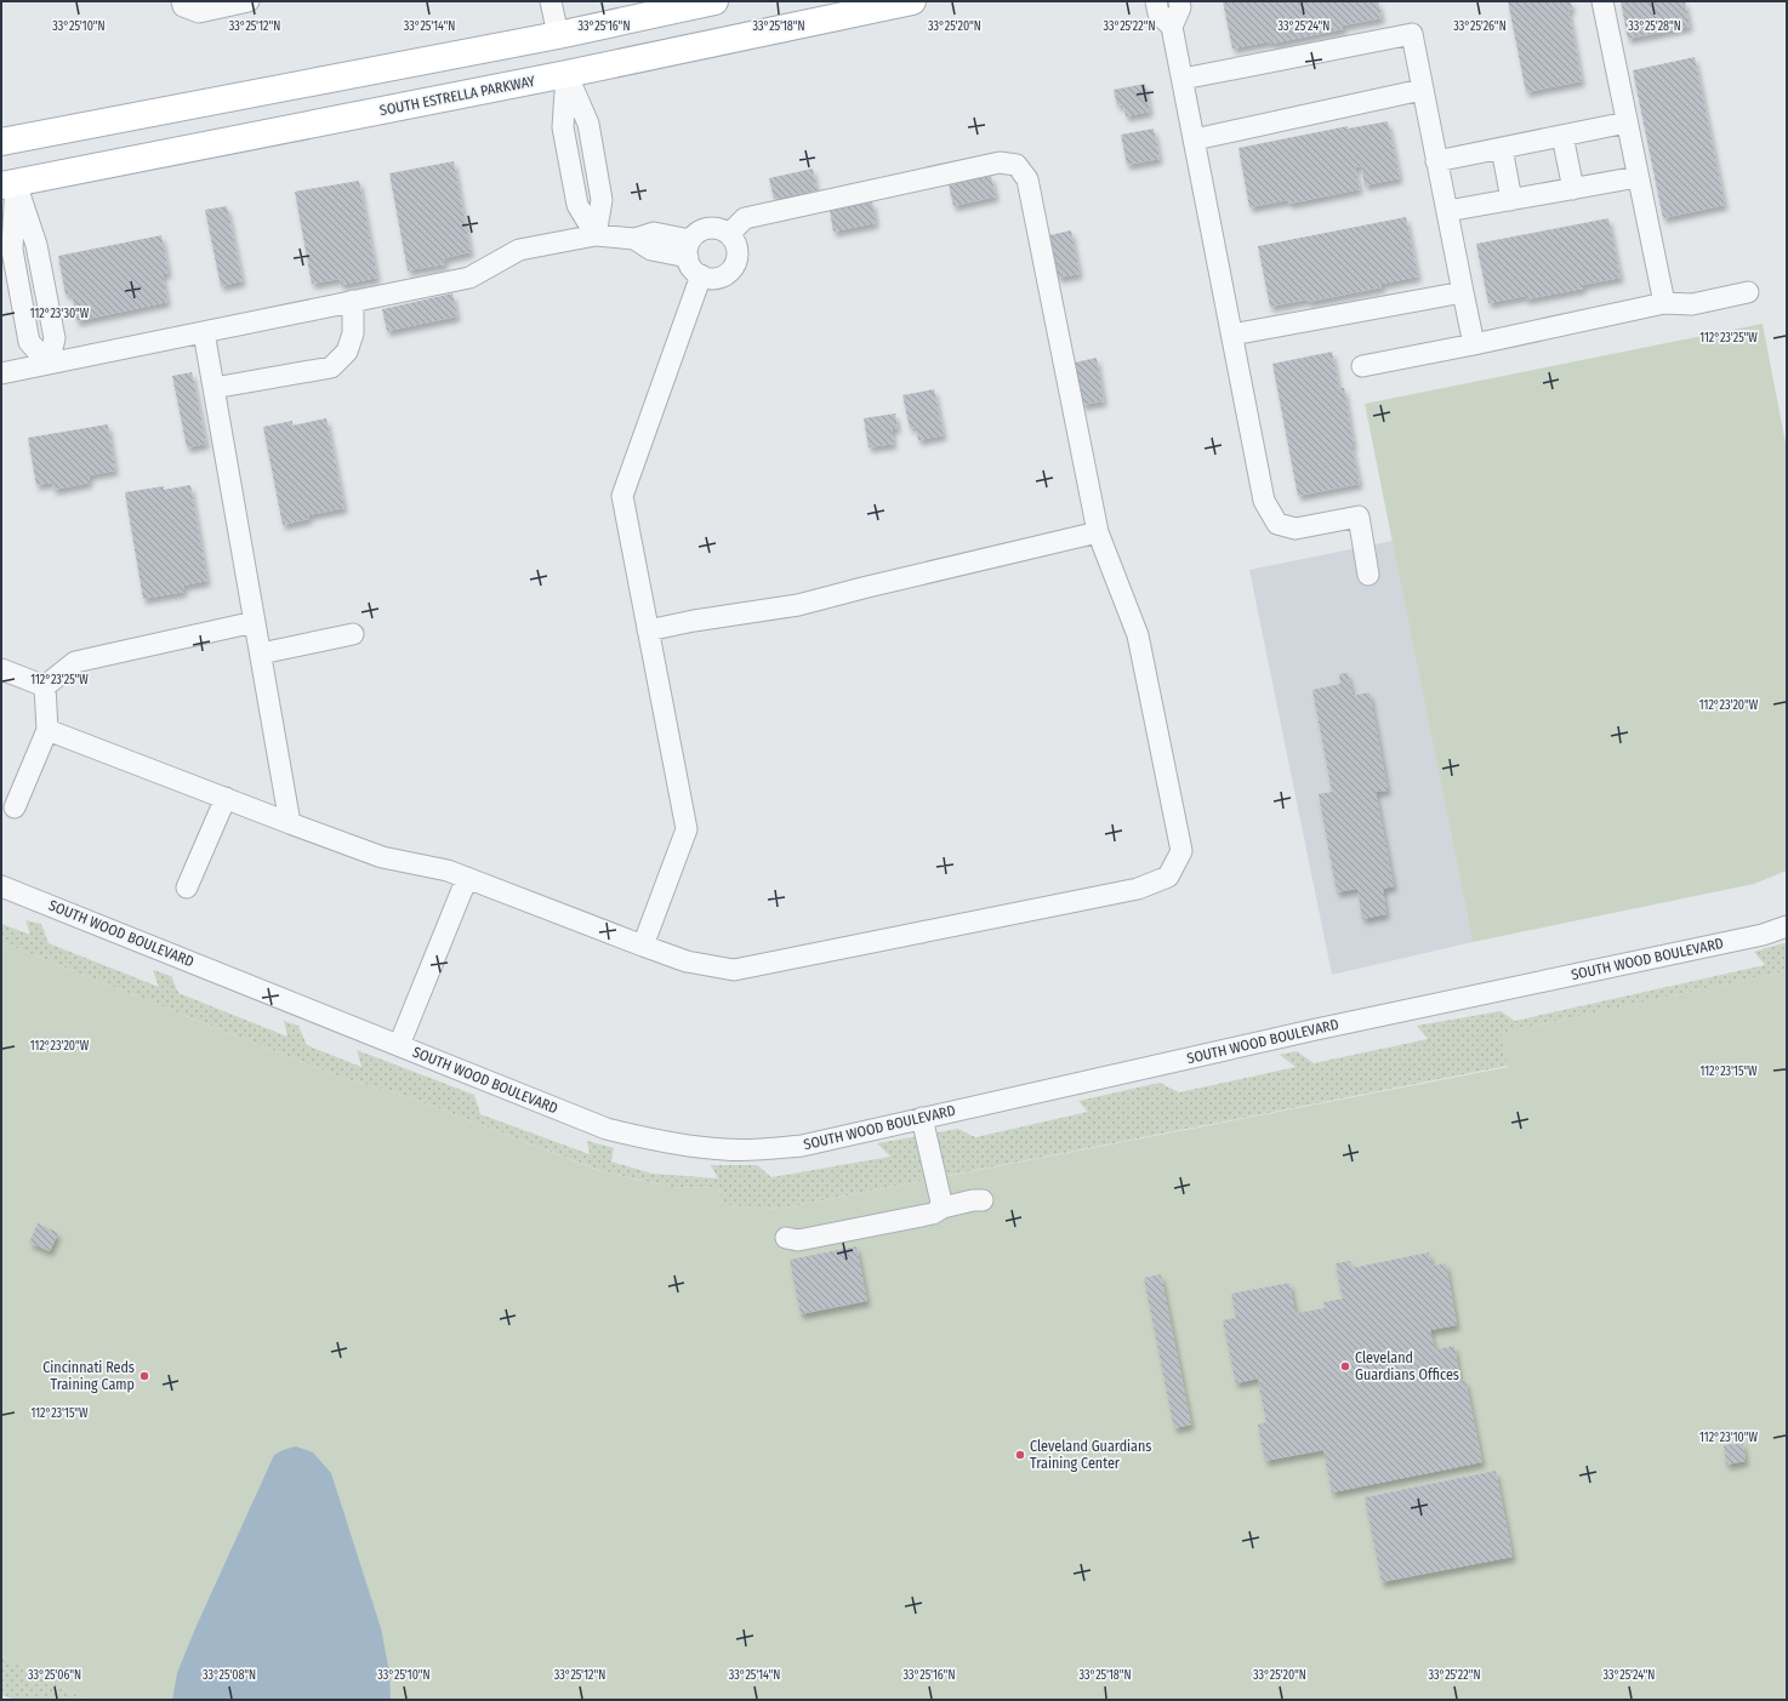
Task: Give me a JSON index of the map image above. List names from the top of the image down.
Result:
{
  "streets": {
    "main road": ["SOUTH ESTRELLA PARKWAY"],
    "street": ["SOUTH WOOD BOULEVARD"]
  },
  "places": ["Cleveland Guardians Offices", "Cincinnati Reds Training Camp", "Cleveland Guardians Training Center"],
  "coordinates": [
    "33°25'10\"N",
    "33°25'12\"N",
    "33°25'14\"N",
    "33°25'16\"N",
    "33°25'18\"N",
    "33°25'20\"N",
    "33°25'22\"N",
    "33°25'24\"N",
    "33°25'28\"N",
    "33°25'26\"N",
    "112°23'30\"W",
    "112°23'25\"W",
    "112°23'20\"W",
    "112°23'15\"W",
    "112°23'10\"W",
    "33°25'06\"N",
    "33°25'08\"N"
  ]
}
